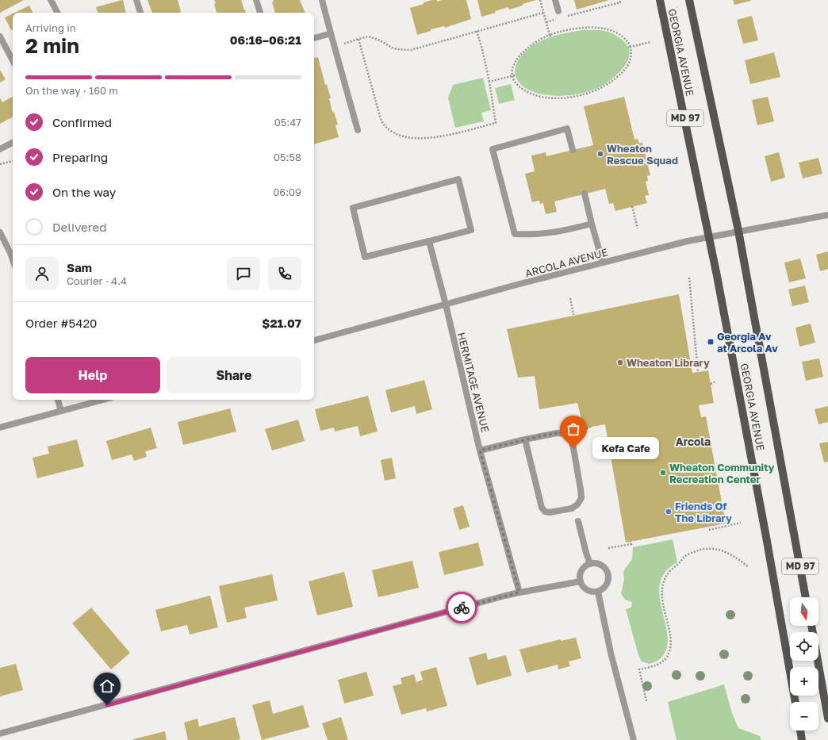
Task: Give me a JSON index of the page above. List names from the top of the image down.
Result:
{
  "streets": {
    "main road": ["GEORGIA AVENUE", "MD 97"],
    "street": ["ARCOLA AVENUE", "HERMITAGE AVENUE"]
  },
  "crossings": [
    ["GEORGIA AVENUE", "ARCOLA AVENUE"],
    ["ARCOLA AVENUE", "HERMITAGE AVENUE"]
  ],
  "districts": ["Arcola"],
  "places": {
    "other": [
      "Wheaton Rescue Squad",
      "Wheaton Library",
      "Kefa Cafe",
      "Wheaton Community Recreation Center",
      "Friends Of The Library"
    ],
    "transit": ["Georgia Av at Arcola Av"]
  },
  "north": "bottom",
  "page": {
    "heading": ["2 min", "Arriving in", "06:16–06:21"],
    "panel": [
      "Sam",
      "Courier · 4.4",
      "Order #5420",
      "$21.07"
    ],
    "bar": "On the way · 160 m",
    "list": [
      ["Confirmed", "05:47"],
      ["Preparing", "05:58"],
      ["On the way", "06:09"],
      "Delivered"
    ],
    "buttons": ["Help", "Share"],
    "bubble": "Kefa Cafe",
    "map_buttons": ["+", "−"]
  }
}
